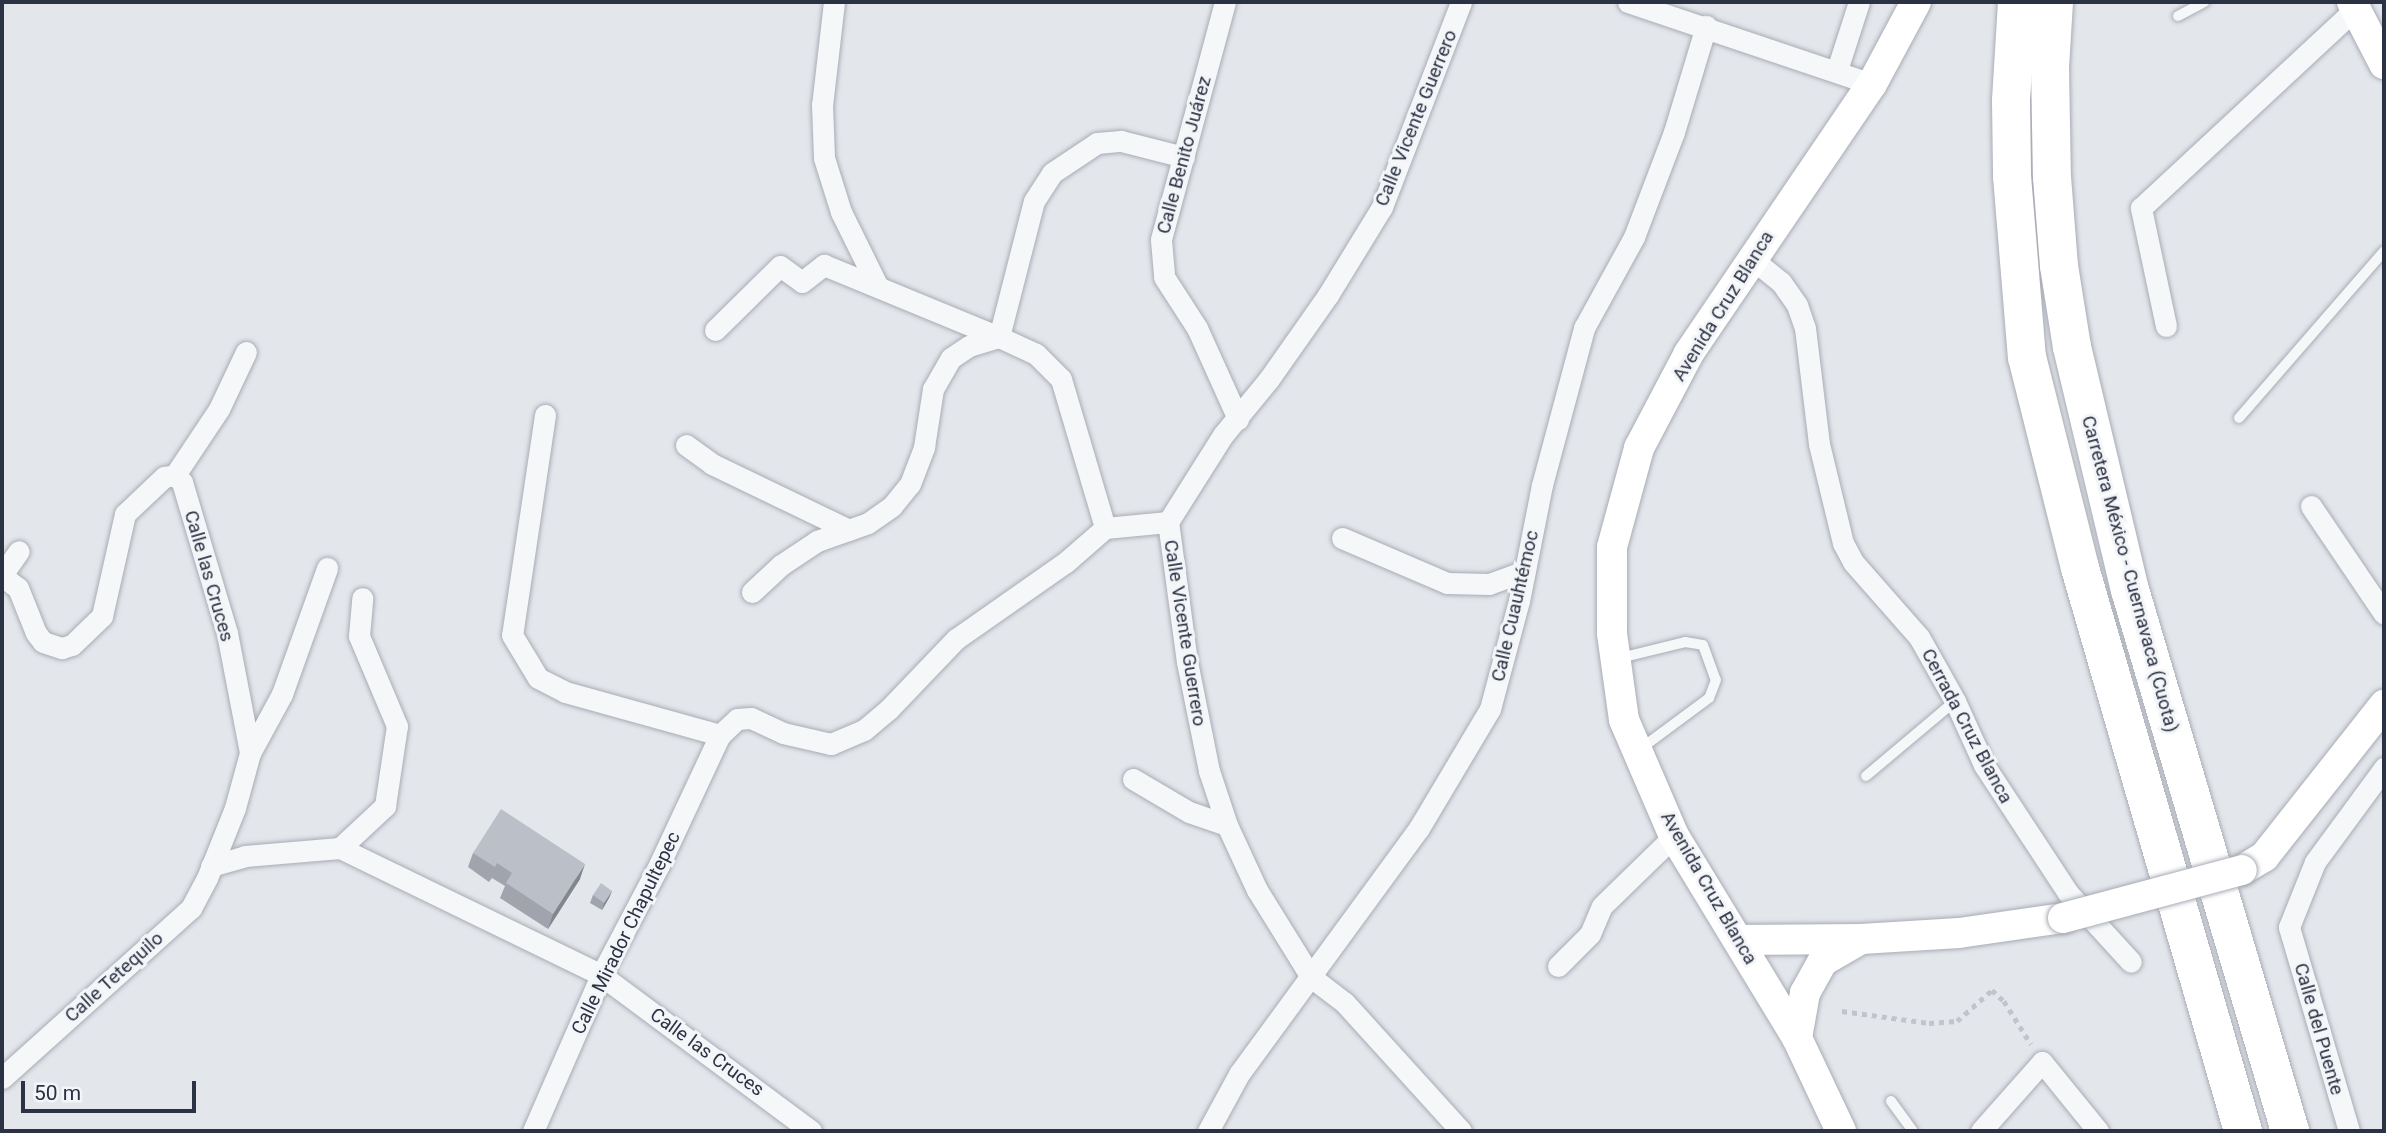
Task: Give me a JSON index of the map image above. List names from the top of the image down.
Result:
{
  "streets": {
    "highway": ["Carretera México - Cuernavaca (Cuota)"],
    "main road": ["Avenida Cruz Blanca"],
    "street": [
      "Calle Vicente Guerrero",
      "Calle Benito Juárez",
      "Calle las Cruces",
      "Calle Cuauhtémoc",
      "Cerrada Cruz Blanca",
      "Calle Mirador Chapultepec",
      "Calle Tetequilo",
      "Calle del Puente"
    ]
  },
  "crossings": [
    ["Calle Vicente Guerrero", "Calle Benito Juárez"],
    ["Calle Vicente Guerrero", "Calle Cuauhtémoc"],
    ["Avenida Cruz Blanca", "Cerrada Cruz Blanca"],
    ["Calle las Cruces", "Calle Mirador Chapultepec"],
    ["Calle las Cruces", "Calle Tetequilo"]
  ],
  "scale_bar": "50 m"
}
